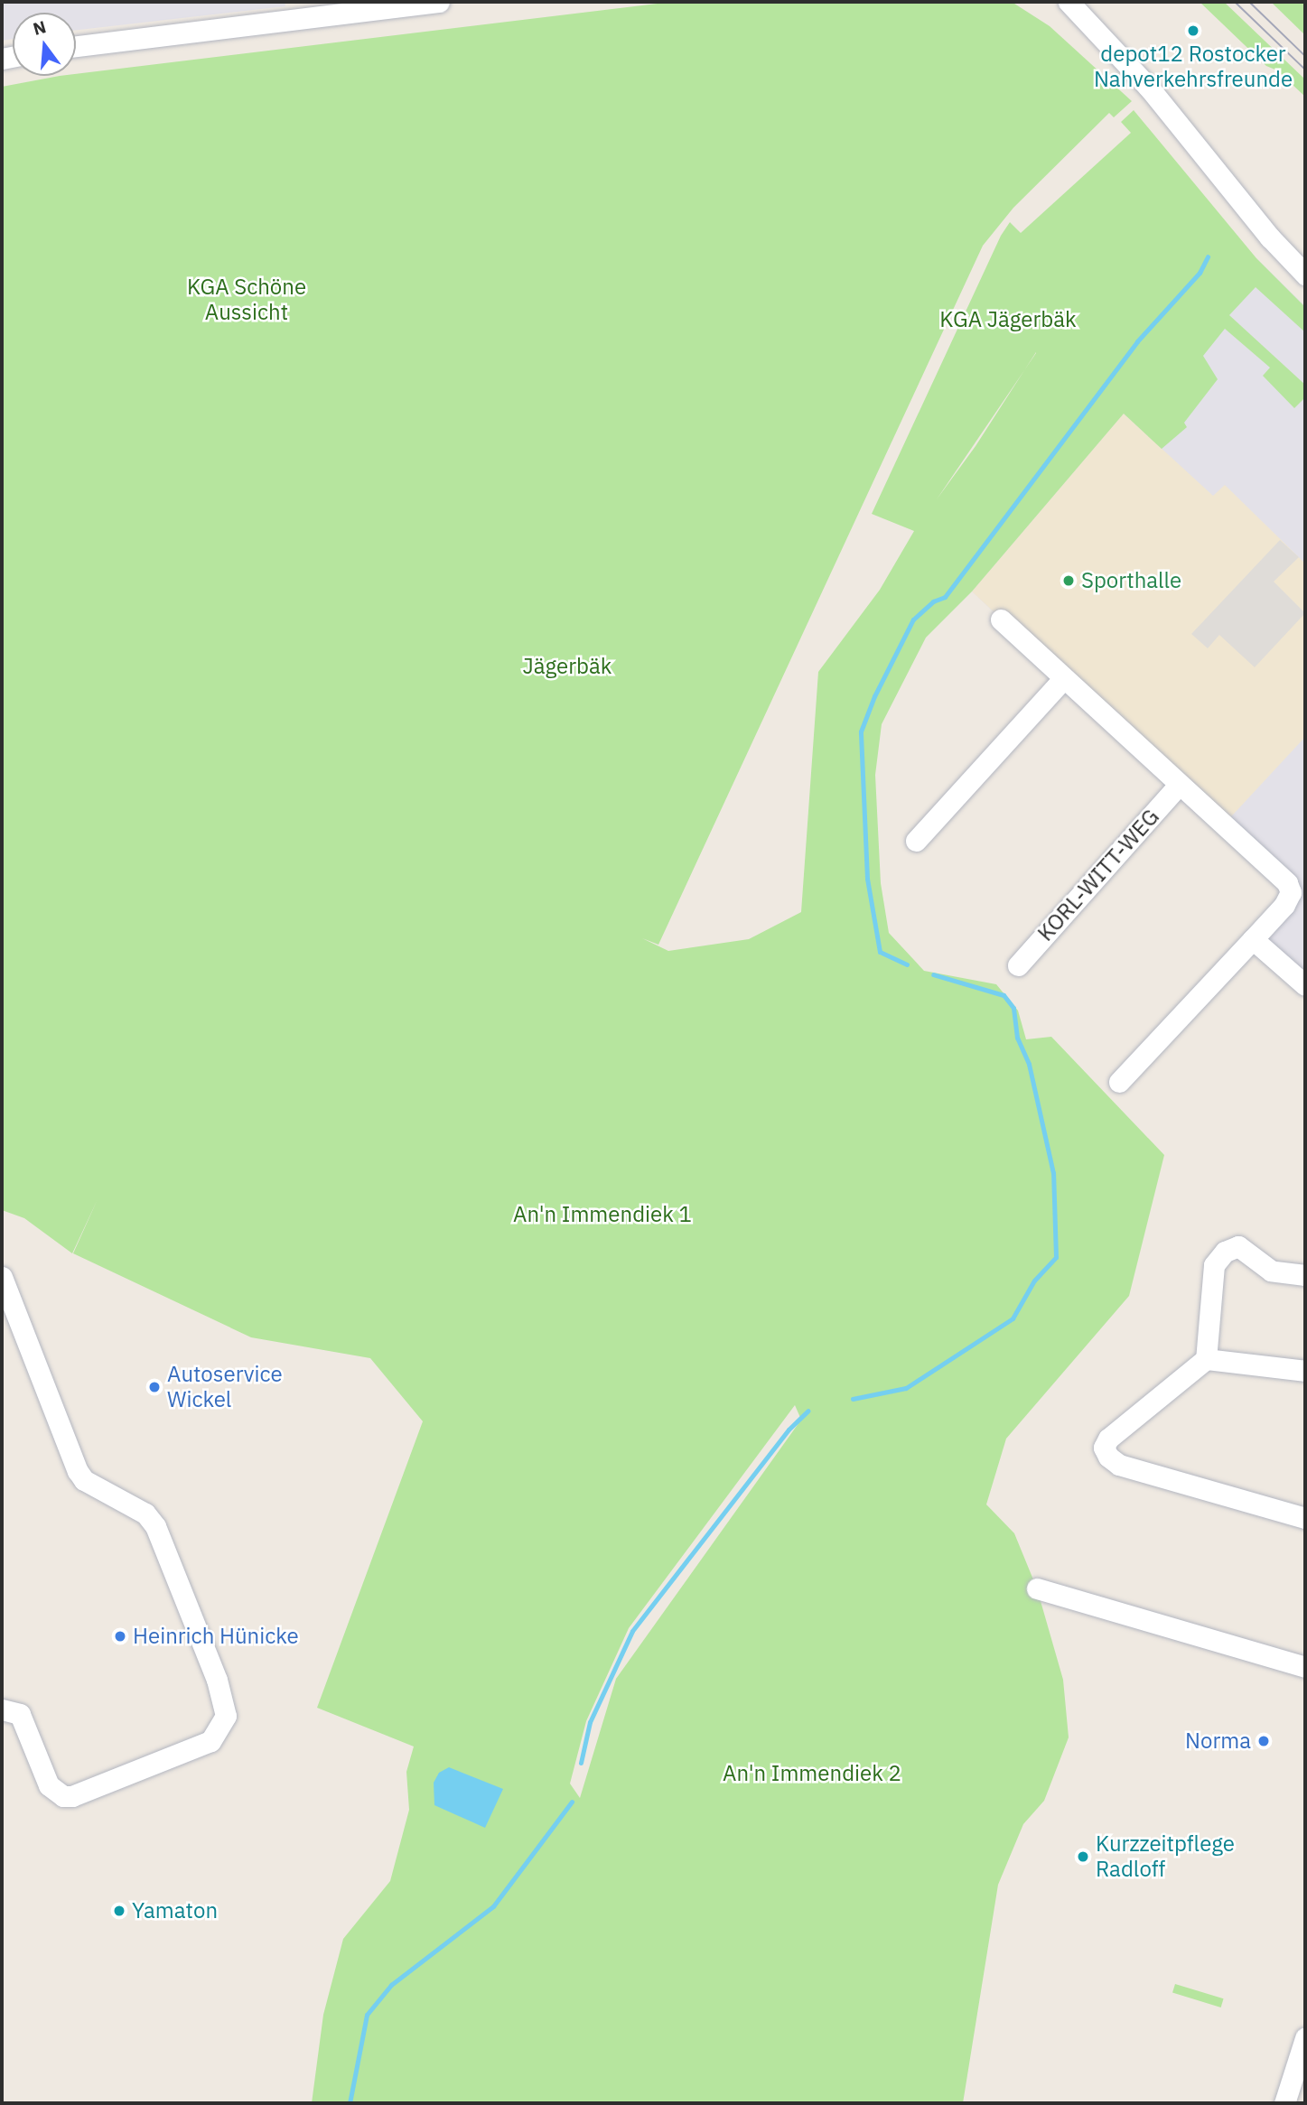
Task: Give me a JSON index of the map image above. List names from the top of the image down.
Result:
{
  "streets": {
    "street": ["KORL-WITT-WEG"]
  },
  "parks": [
    "KGA Schöne Aussicht",
    "KGA Jägerbäk",
    "Jägerbäk",
    "An'n Immendiek 1",
    "An'n Immendiek 2"
  ],
  "places": [
    "depot12 Rostocker Nahverkehrsfreunde",
    "Sporthalle",
    "Autoservice Wickel",
    "Heinrich Hünicke",
    "Norma",
    "Kurzzeitpflege Radloff",
    "Yamaton"
  ],
  "north": "top"
}
